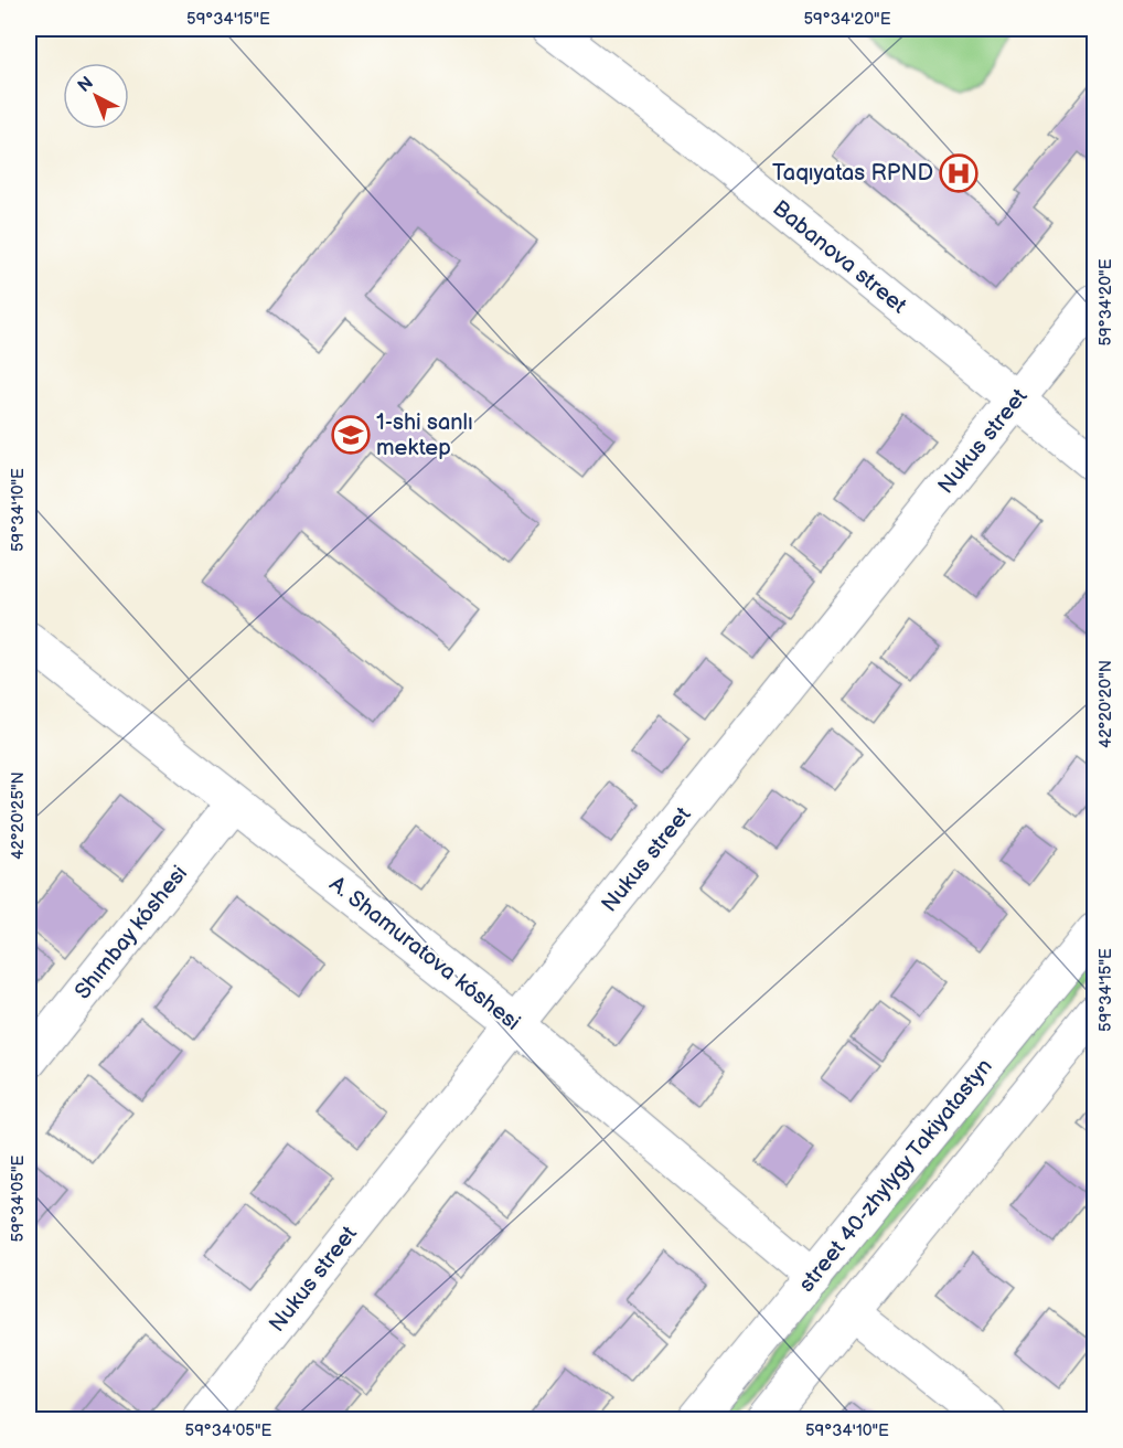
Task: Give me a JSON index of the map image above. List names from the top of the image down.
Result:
{
  "streets": {
    "street": [
      "Babanova street",
      "Nukus street",
      "Shımbay kóshesi",
      "A. Shamuratova kóshesi",
      "street 40-zhylygy Takiyatastyn"
    ]
  },
  "crossings": [
    ["Babanova street", "Nukus street"],
    ["Nukus street", "A. Shamuratova kóshesi"],
    ["Shımbay kóshesi", "A. Shamuratova kóshesi"],
    ["A. Shamuratova kóshesi", "street 40-zhylygy Takiyatastyn"]
  ],
  "places": {
    "hospital": ["Taqıyatas RPND"],
    "school or university": ["1-shi sanlı mektep"]
  },
  "north": "top left",
  "coordinates": [
    "59°34'15\"E",
    "59°34'20\"E",
    "59°34'10\"E",
    "42°20'20\"N",
    "42°20'25\"N",
    "59°34'05\"E"
  ]
}
